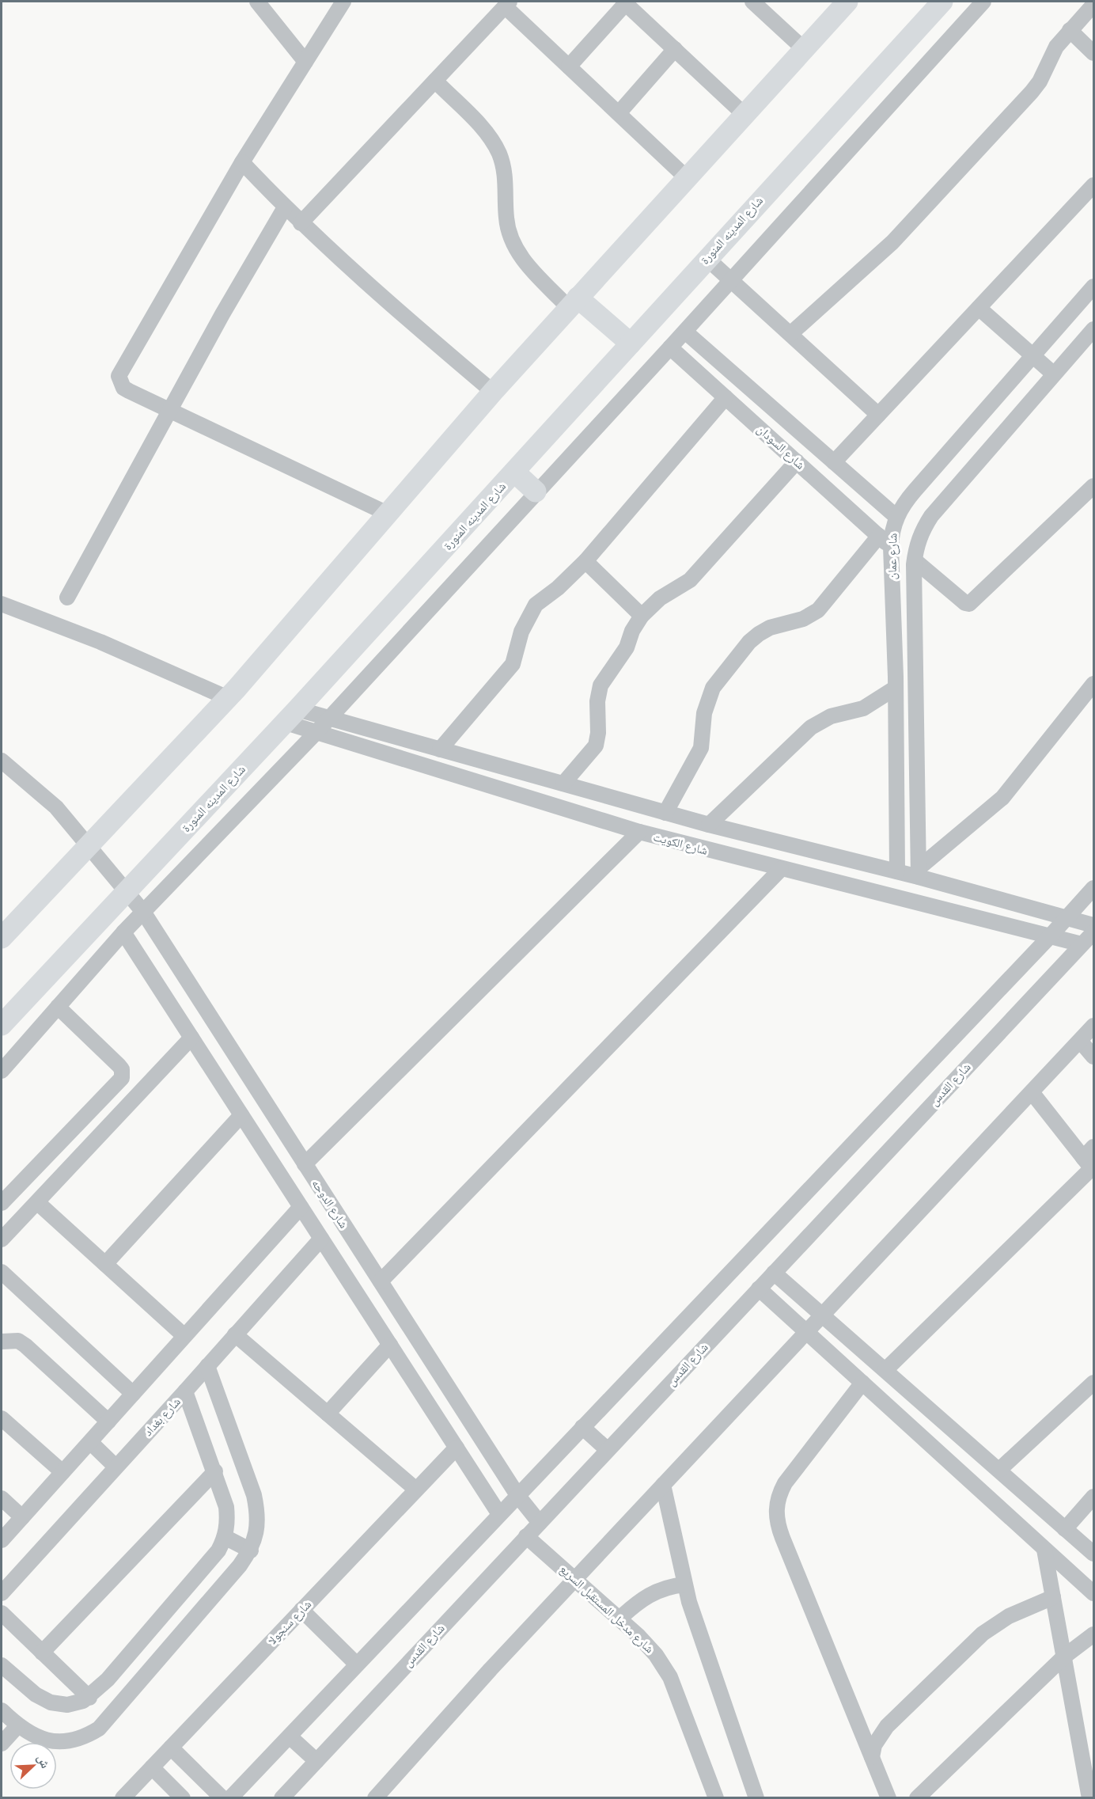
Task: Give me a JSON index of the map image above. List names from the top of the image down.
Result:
{
  "streets": {
    "main road": ["شارع المدينه المنورة"],
    "street": [
      "شارع السودان",
      "شارع عمان",
      "شارع الكويت",
      "شارع القدس",
      "شارع الدوحه",
      "شارع بغداد",
      "شارع مدخل المستقبل السريع",
      "شارع سنجولا"
    ]
  },
  "crossings": [
    ["شارع المدينه المنورة", "شارع الكويت"],
    ["شارع المدينه المنورة", "شارع الدوحه"],
    ["شارع السودان", "شارع عمان"],
    ["شارع الكويت", "شارع القدس"],
    ["شارع القدس", "شارع الدوحه"],
    ["شارع القدس", "شارع مدخل المستقبل السريع"],
    ["شارع الدوحه", "شارع بغداد"]
  ],
  "north": "top right"
}
